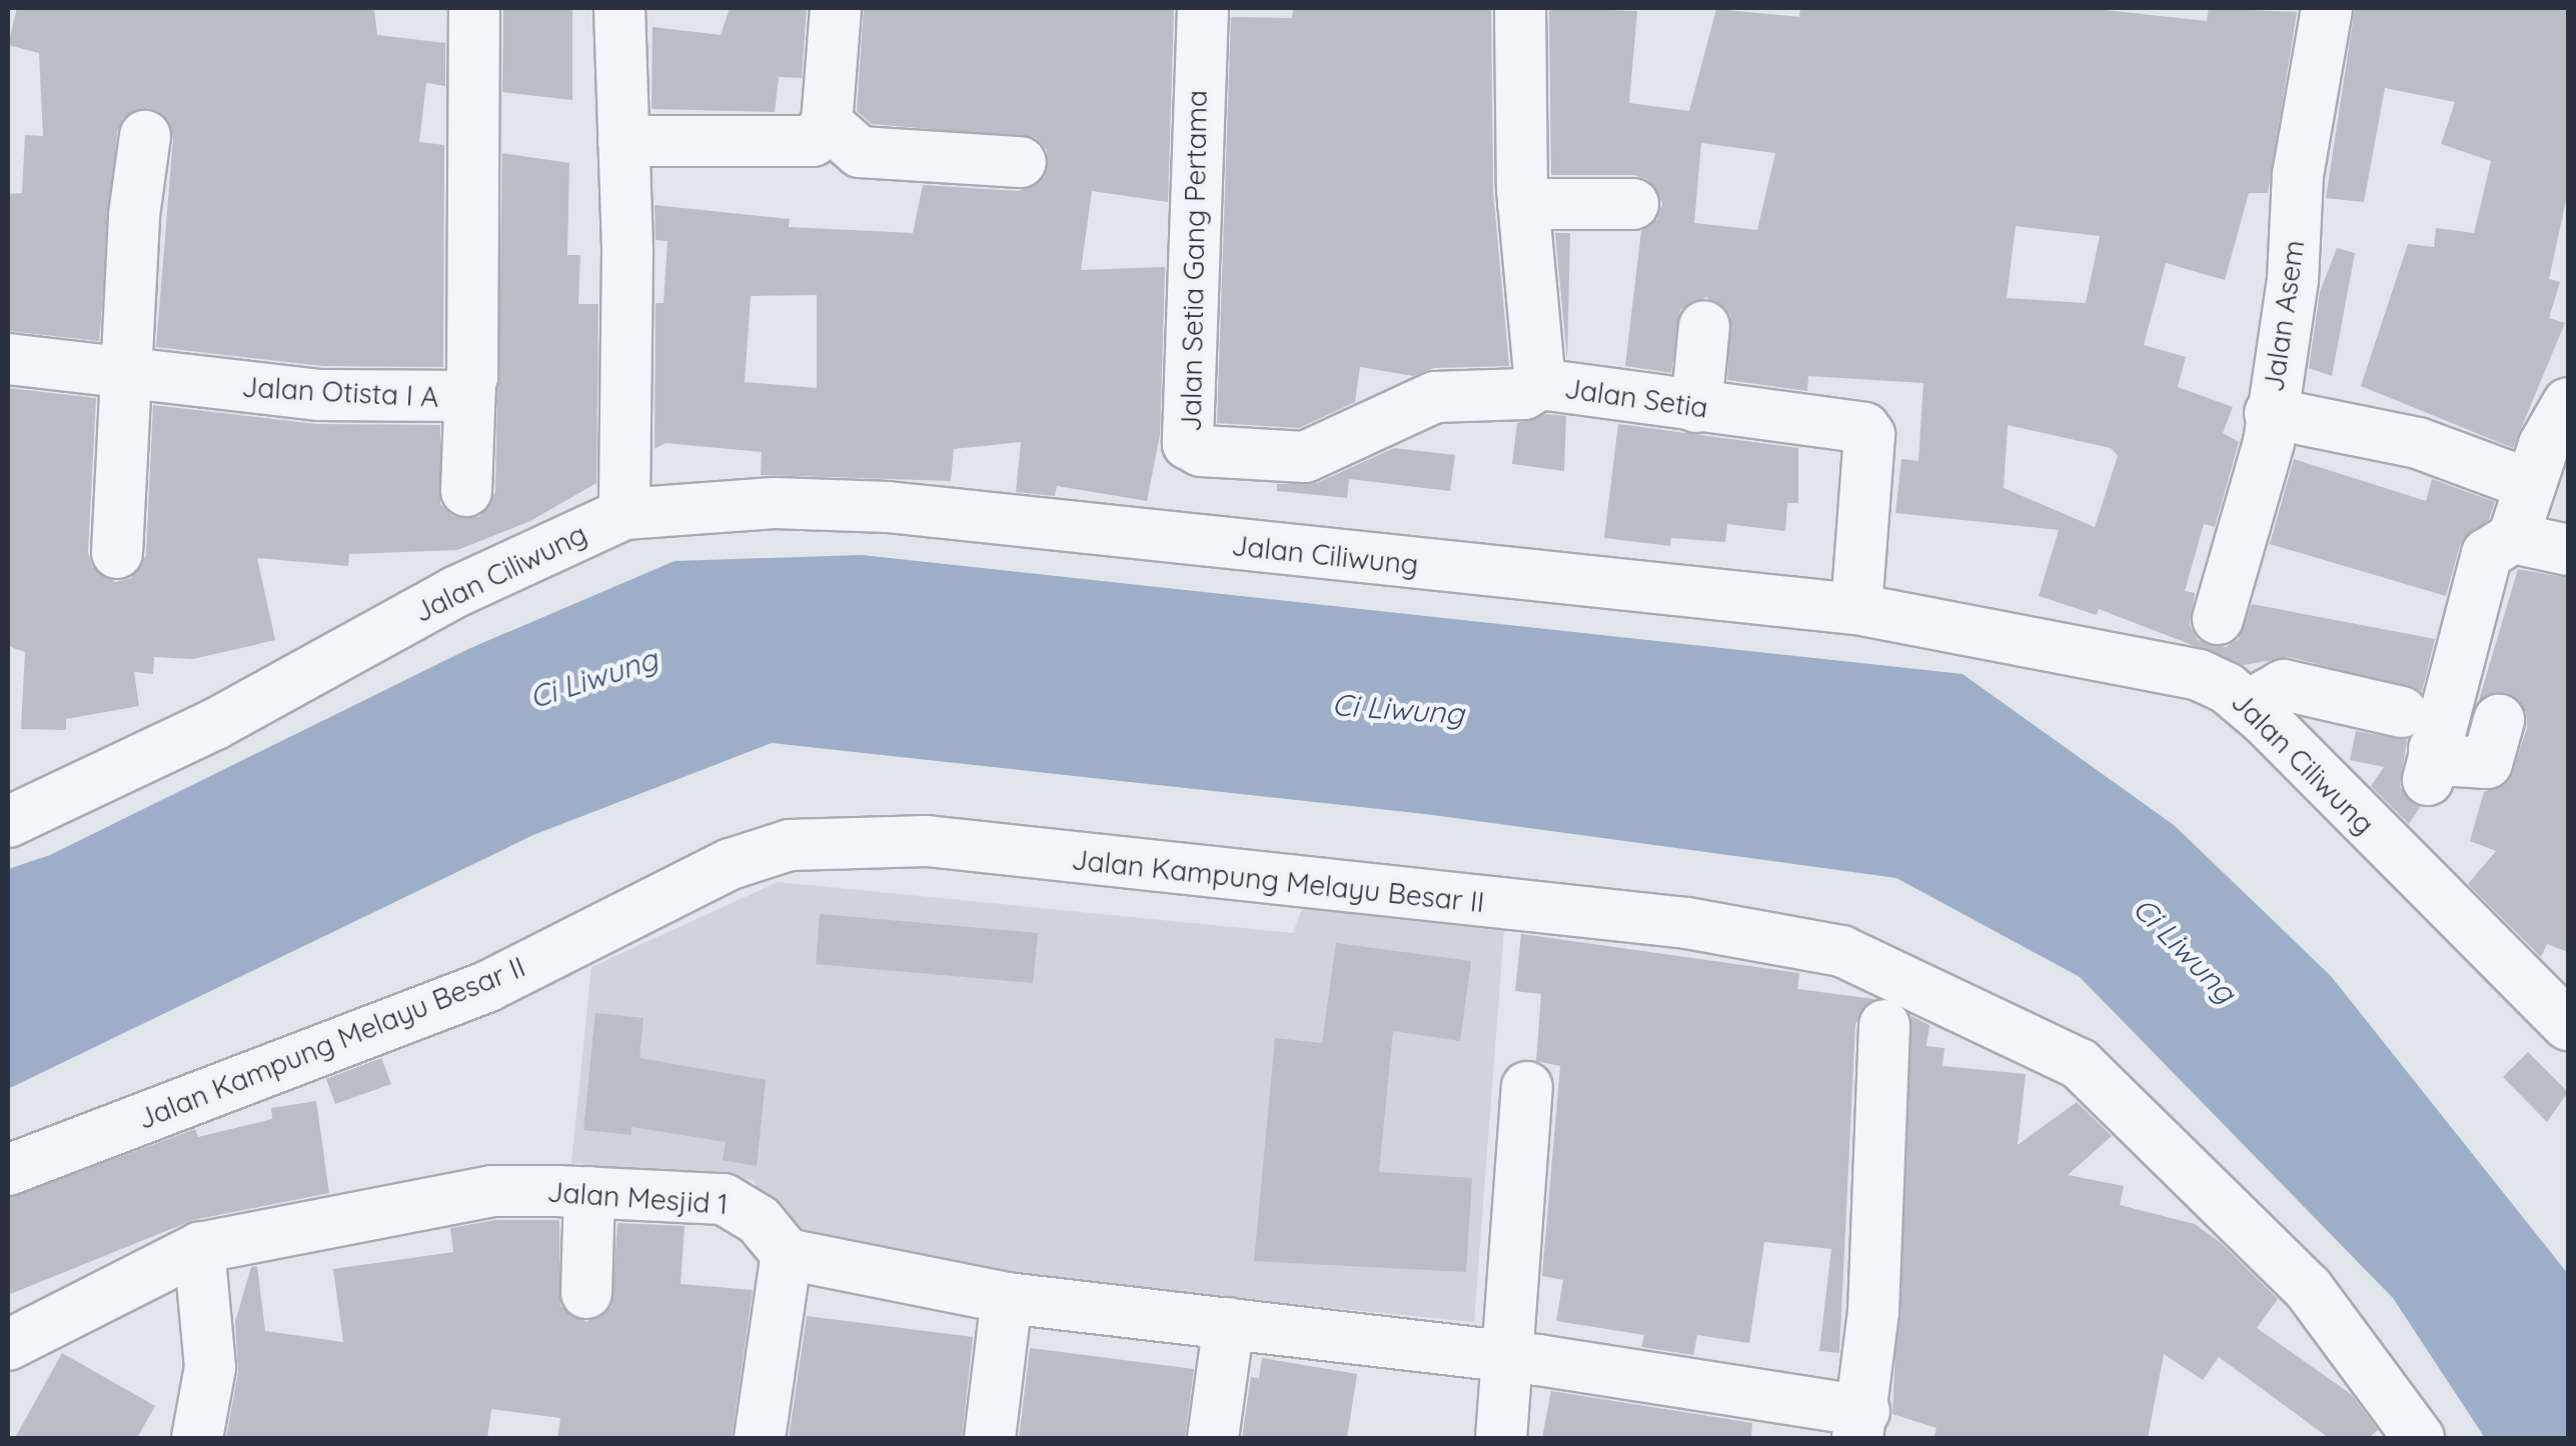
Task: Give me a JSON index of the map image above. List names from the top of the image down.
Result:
{
  "streets": {
    "street": [
      "Jalan Setia Gang Pertama",
      "Jalan Asem",
      "Jalan Otista I A",
      "Jalan Setia",
      "Jalan Ciliwung",
      "Jalan Kampung Melayu Besar II",
      "Jalan Mesjid 1"
    ]
  },
  "crossings": [
    ["Jalan Setia Gang Pertama", "Jalan Setia"],
    ["Jalan Setia", "Jalan Ciliwung"]
  ],
  "water": ["Ci Liwung"]
}
